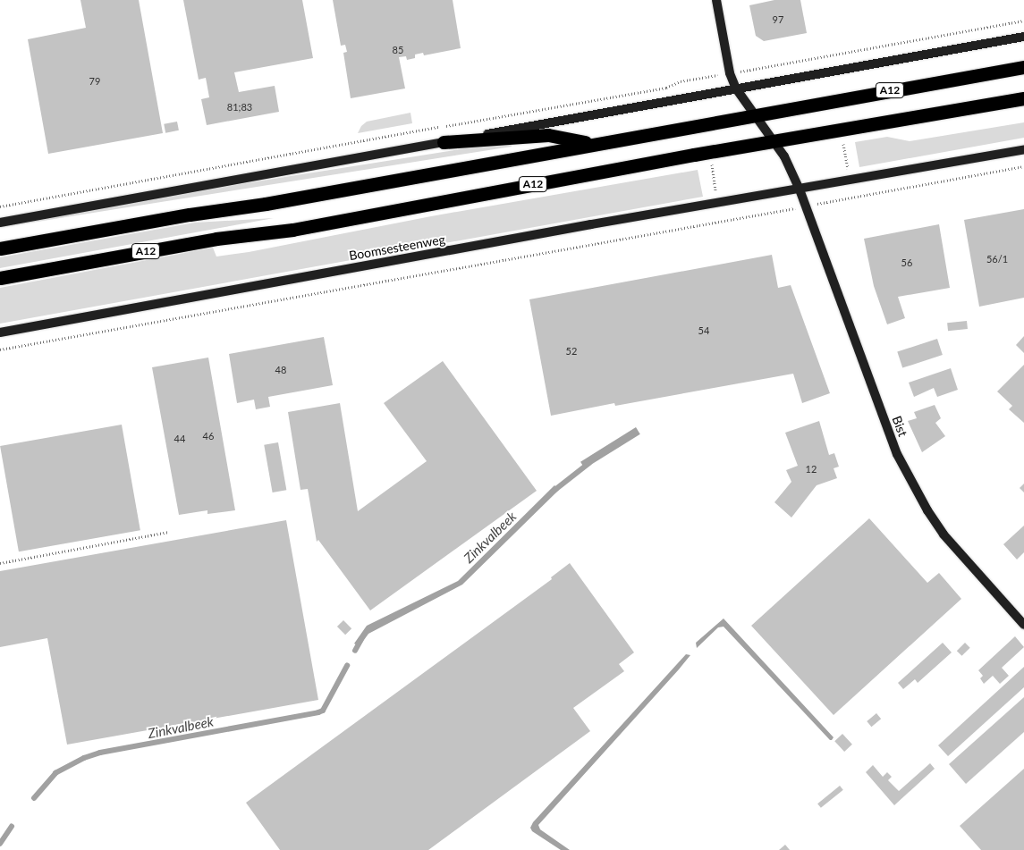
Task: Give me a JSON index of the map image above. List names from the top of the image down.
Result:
{
  "streets": {
    "highway": ["A12"],
    "main road": ["Boomsesteenweg", "Bist"]
  },
  "crossings": [
    ["A12", "Bist"],
    ["Boomsesteenweg", "Bist"]
  ],
  "water": ["Zinkvalbeek"],
  "house_numbers": [
    "97",
    "85",
    "79",
    "81;83",
    "56/1",
    "56",
    "54",
    "52",
    "48",
    "46",
    "44",
    "12"
  ]
}
